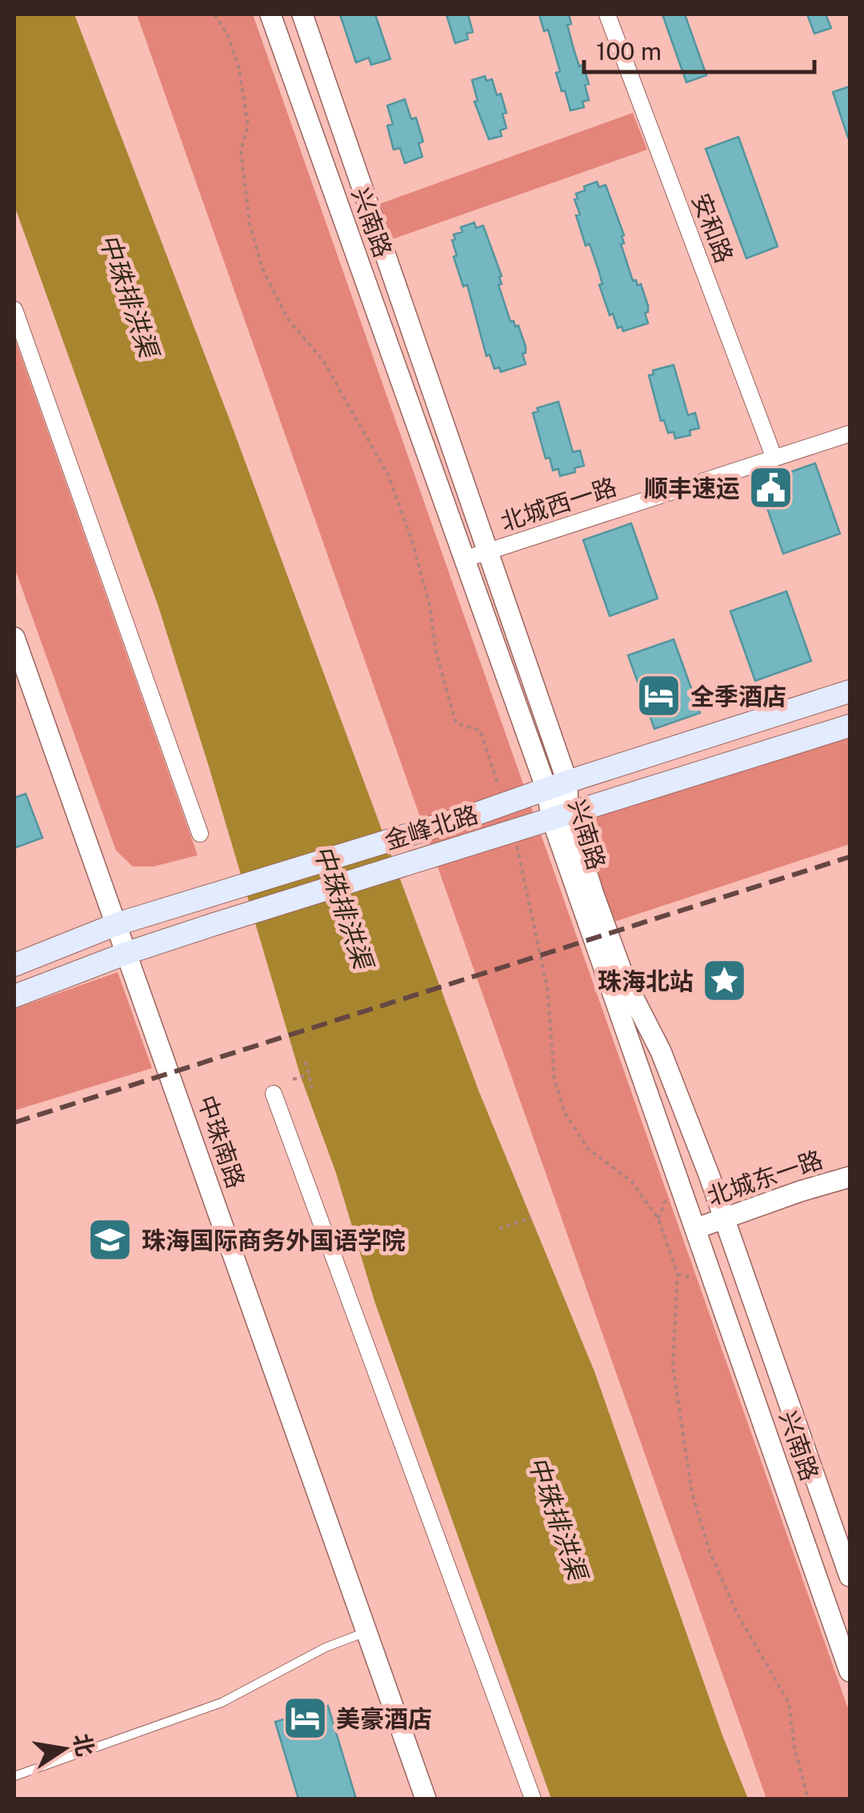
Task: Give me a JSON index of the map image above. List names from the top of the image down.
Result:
{
  "streets": {
    "main road": ["金峰北路"],
    "street": [
      "兴南路",
      "安和路",
      "北城西一路",
      "中珠南路",
      "北城东一路"
    ]
  },
  "crossings": [
    ["兴南路", "北城西一路"],
    ["兴南路", "金峰北路"],
    ["兴南路", "北城东一路"],
    ["安和路", "北城西一路"],
    ["金峰北路", "中珠南路"]
  ],
  "water": ["中珠排洪渠"],
  "places": {
    "public building": ["顺丰速运"],
    "hotel": ["全季酒店", "美豪酒店"],
    "place": ["珠海北站"],
    "school or university": ["珠海国际商务外国语学院"]
  },
  "scale_bar": "100 m",
  "north": "right"
}
